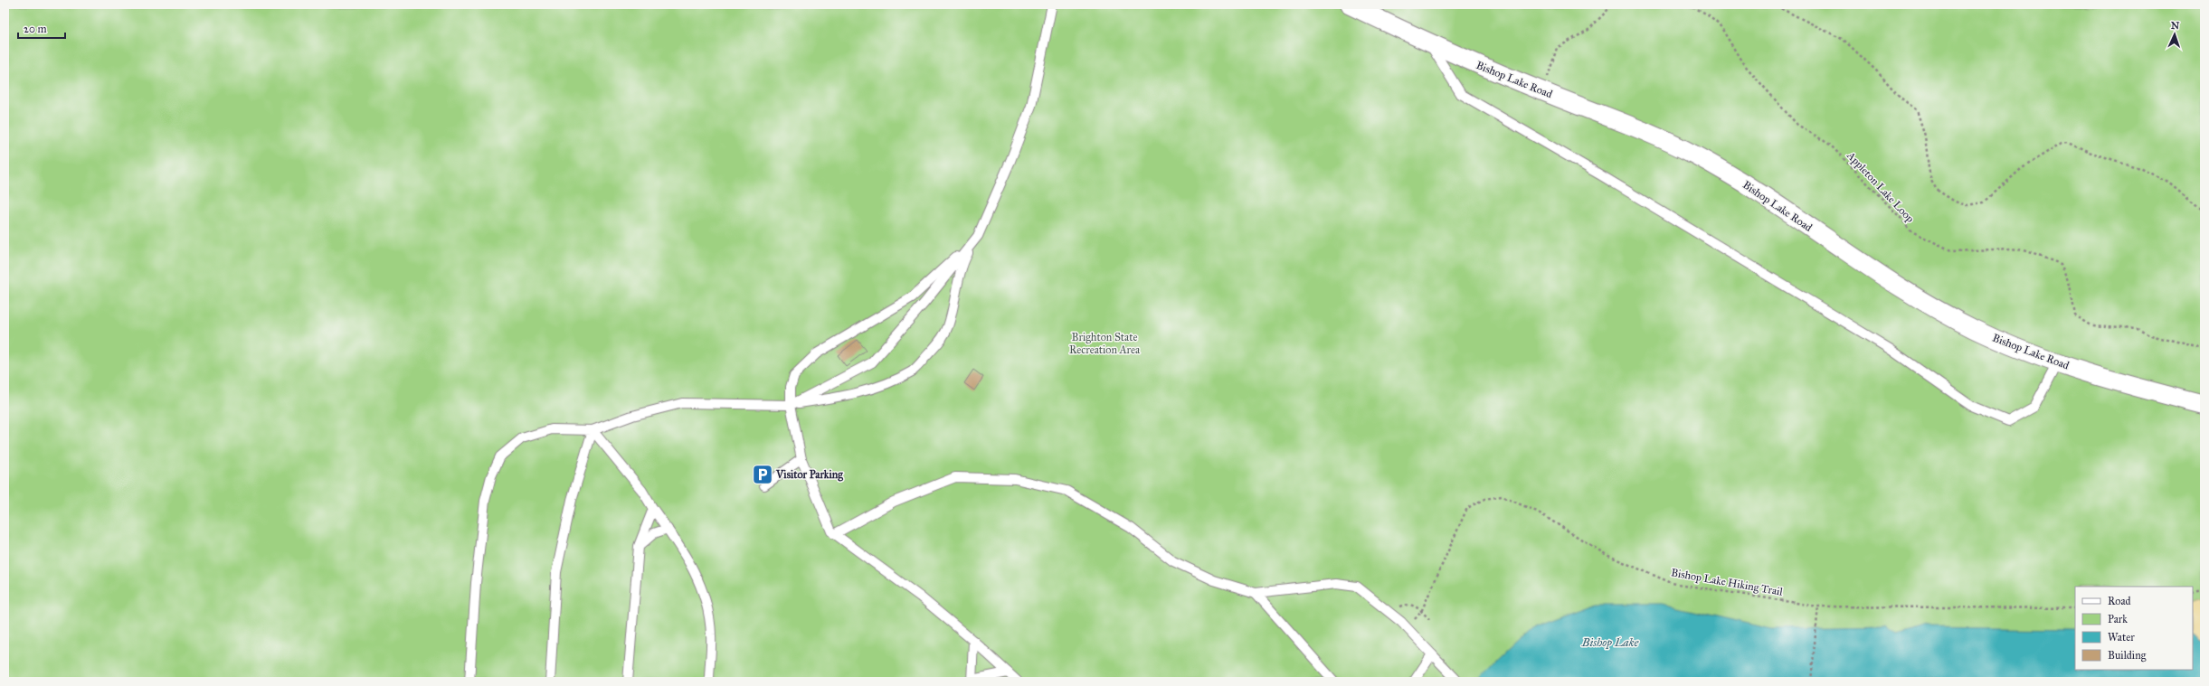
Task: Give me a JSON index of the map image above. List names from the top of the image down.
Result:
{
  "streets": {
    "street": ["Bishop Lake Road"],
    "path": ["Appleton Lake Loop", "Bishop Lake Hiking Trail"]
  },
  "water": ["Bishop Lake"],
  "parks": ["Brighton State Recreation Area"],
  "places": {
    "parking": ["Visitor Parking"]
  },
  "legend": [
    "Road",
    "Park",
    "Water",
    "Building"
  ],
  "scale_bar": "20 m",
  "north": "top"
}
